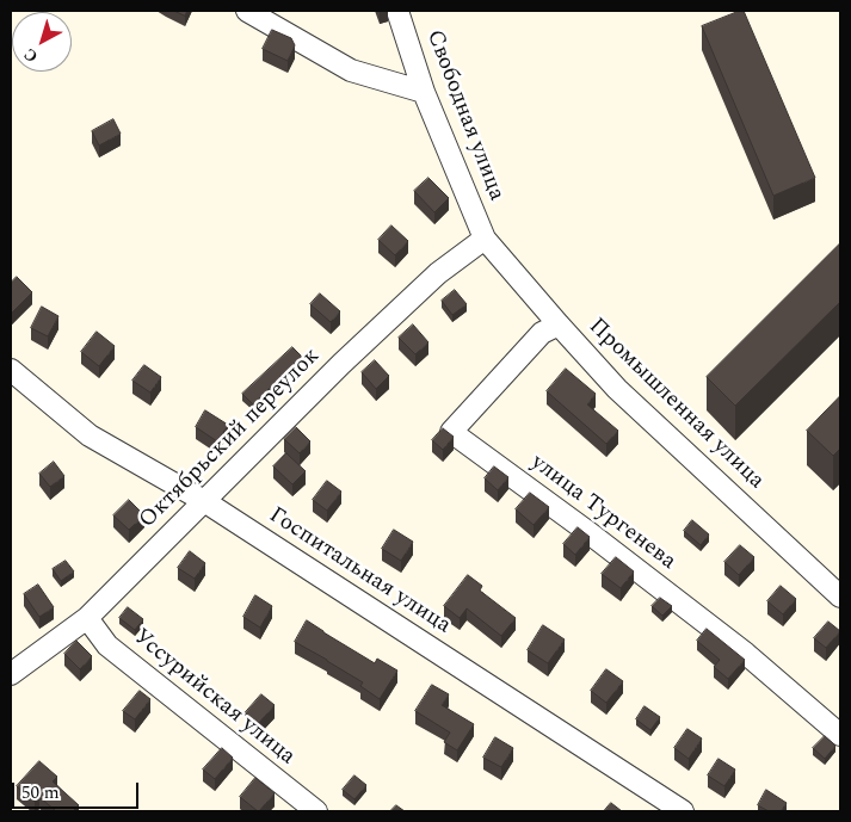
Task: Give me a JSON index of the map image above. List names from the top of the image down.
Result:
{
  "streets": {
    "street": [
      "Свободная улица",
      "Промышленная улица",
      "Октябрьский переулок",
      "улица Тургенева",
      "Госпитальная улица",
      "Уссурийская улица"
    ]
  },
  "crossings": [
    ["Свободная улица", "Промышленная улица"],
    ["Свободная улица", "Октябрьский переулок"],
    ["Промышленная улица", "Октябрьский переулок"],
    ["Промышленная улица", "улица Тургенева"],
    ["Октябрьский переулок", "Госпитальная улица"],
    ["Октябрьский переулок", "Уссурийская улица"]
  ],
  "scale_bar": "50 m",
  "north": "bottom left"
}
